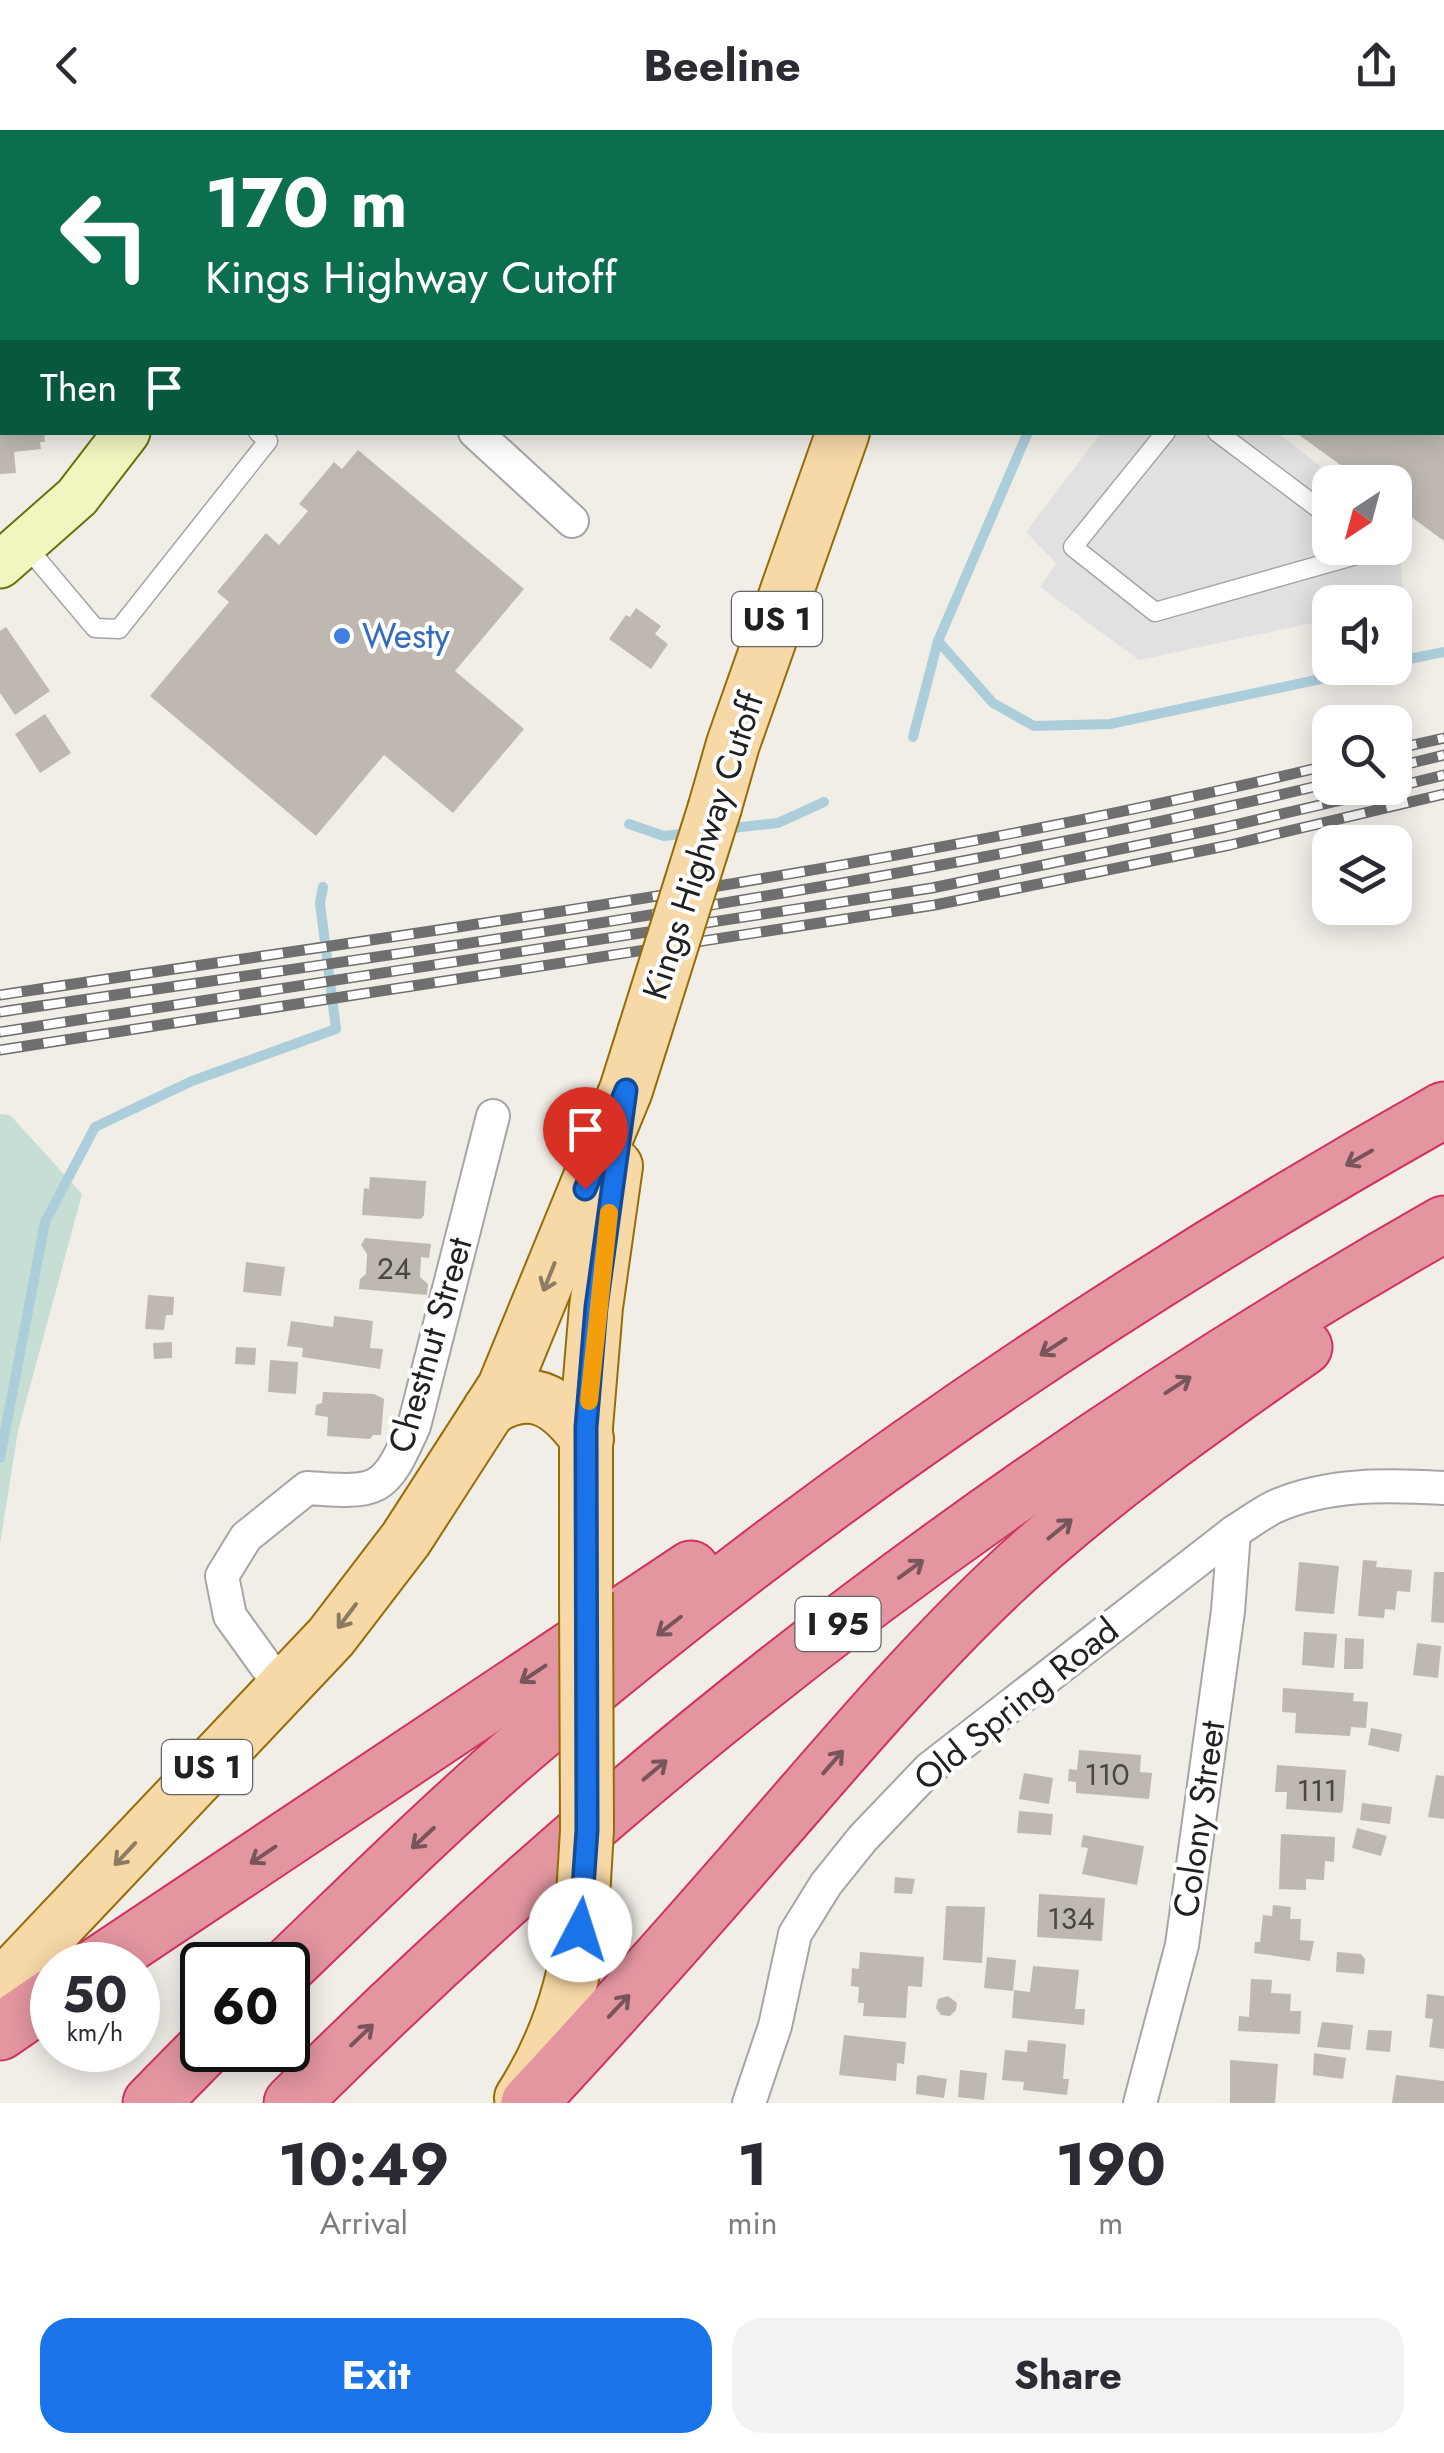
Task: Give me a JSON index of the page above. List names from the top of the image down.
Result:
{
  "streets": {
    "highway": ["I 95"],
    "main road": ["US 1", "Kings Highway Cutoff"],
    "street": ["Chestnut Street", "Old Spring Road", "Colony Street"]
  },
  "crossings": [
    ["Kings Highway Cutoff", "Chestnut Street"],
    ["Old Spring Road", "Colony Street"]
  ],
  "one_way": ["Kings Highway Cutoff"],
  "places": ["Westy"],
  "house_numbers": [
    "24",
    "110",
    "111",
    "134"
  ],
  "north": "bottom left",
  "page": {
    "header": "Beeline",
    "turn": ["170 m", "Kings Highway Cutoff"],
    "then": "Then",
    "speed": "50 km/h",
    "limit": "60",
    "eta": [
      "10:49",
      "Arrival",
      "1",
      "min",
      "190",
      "m"
    ],
    "buttons": ["Exit", "Share"]
  }
}
